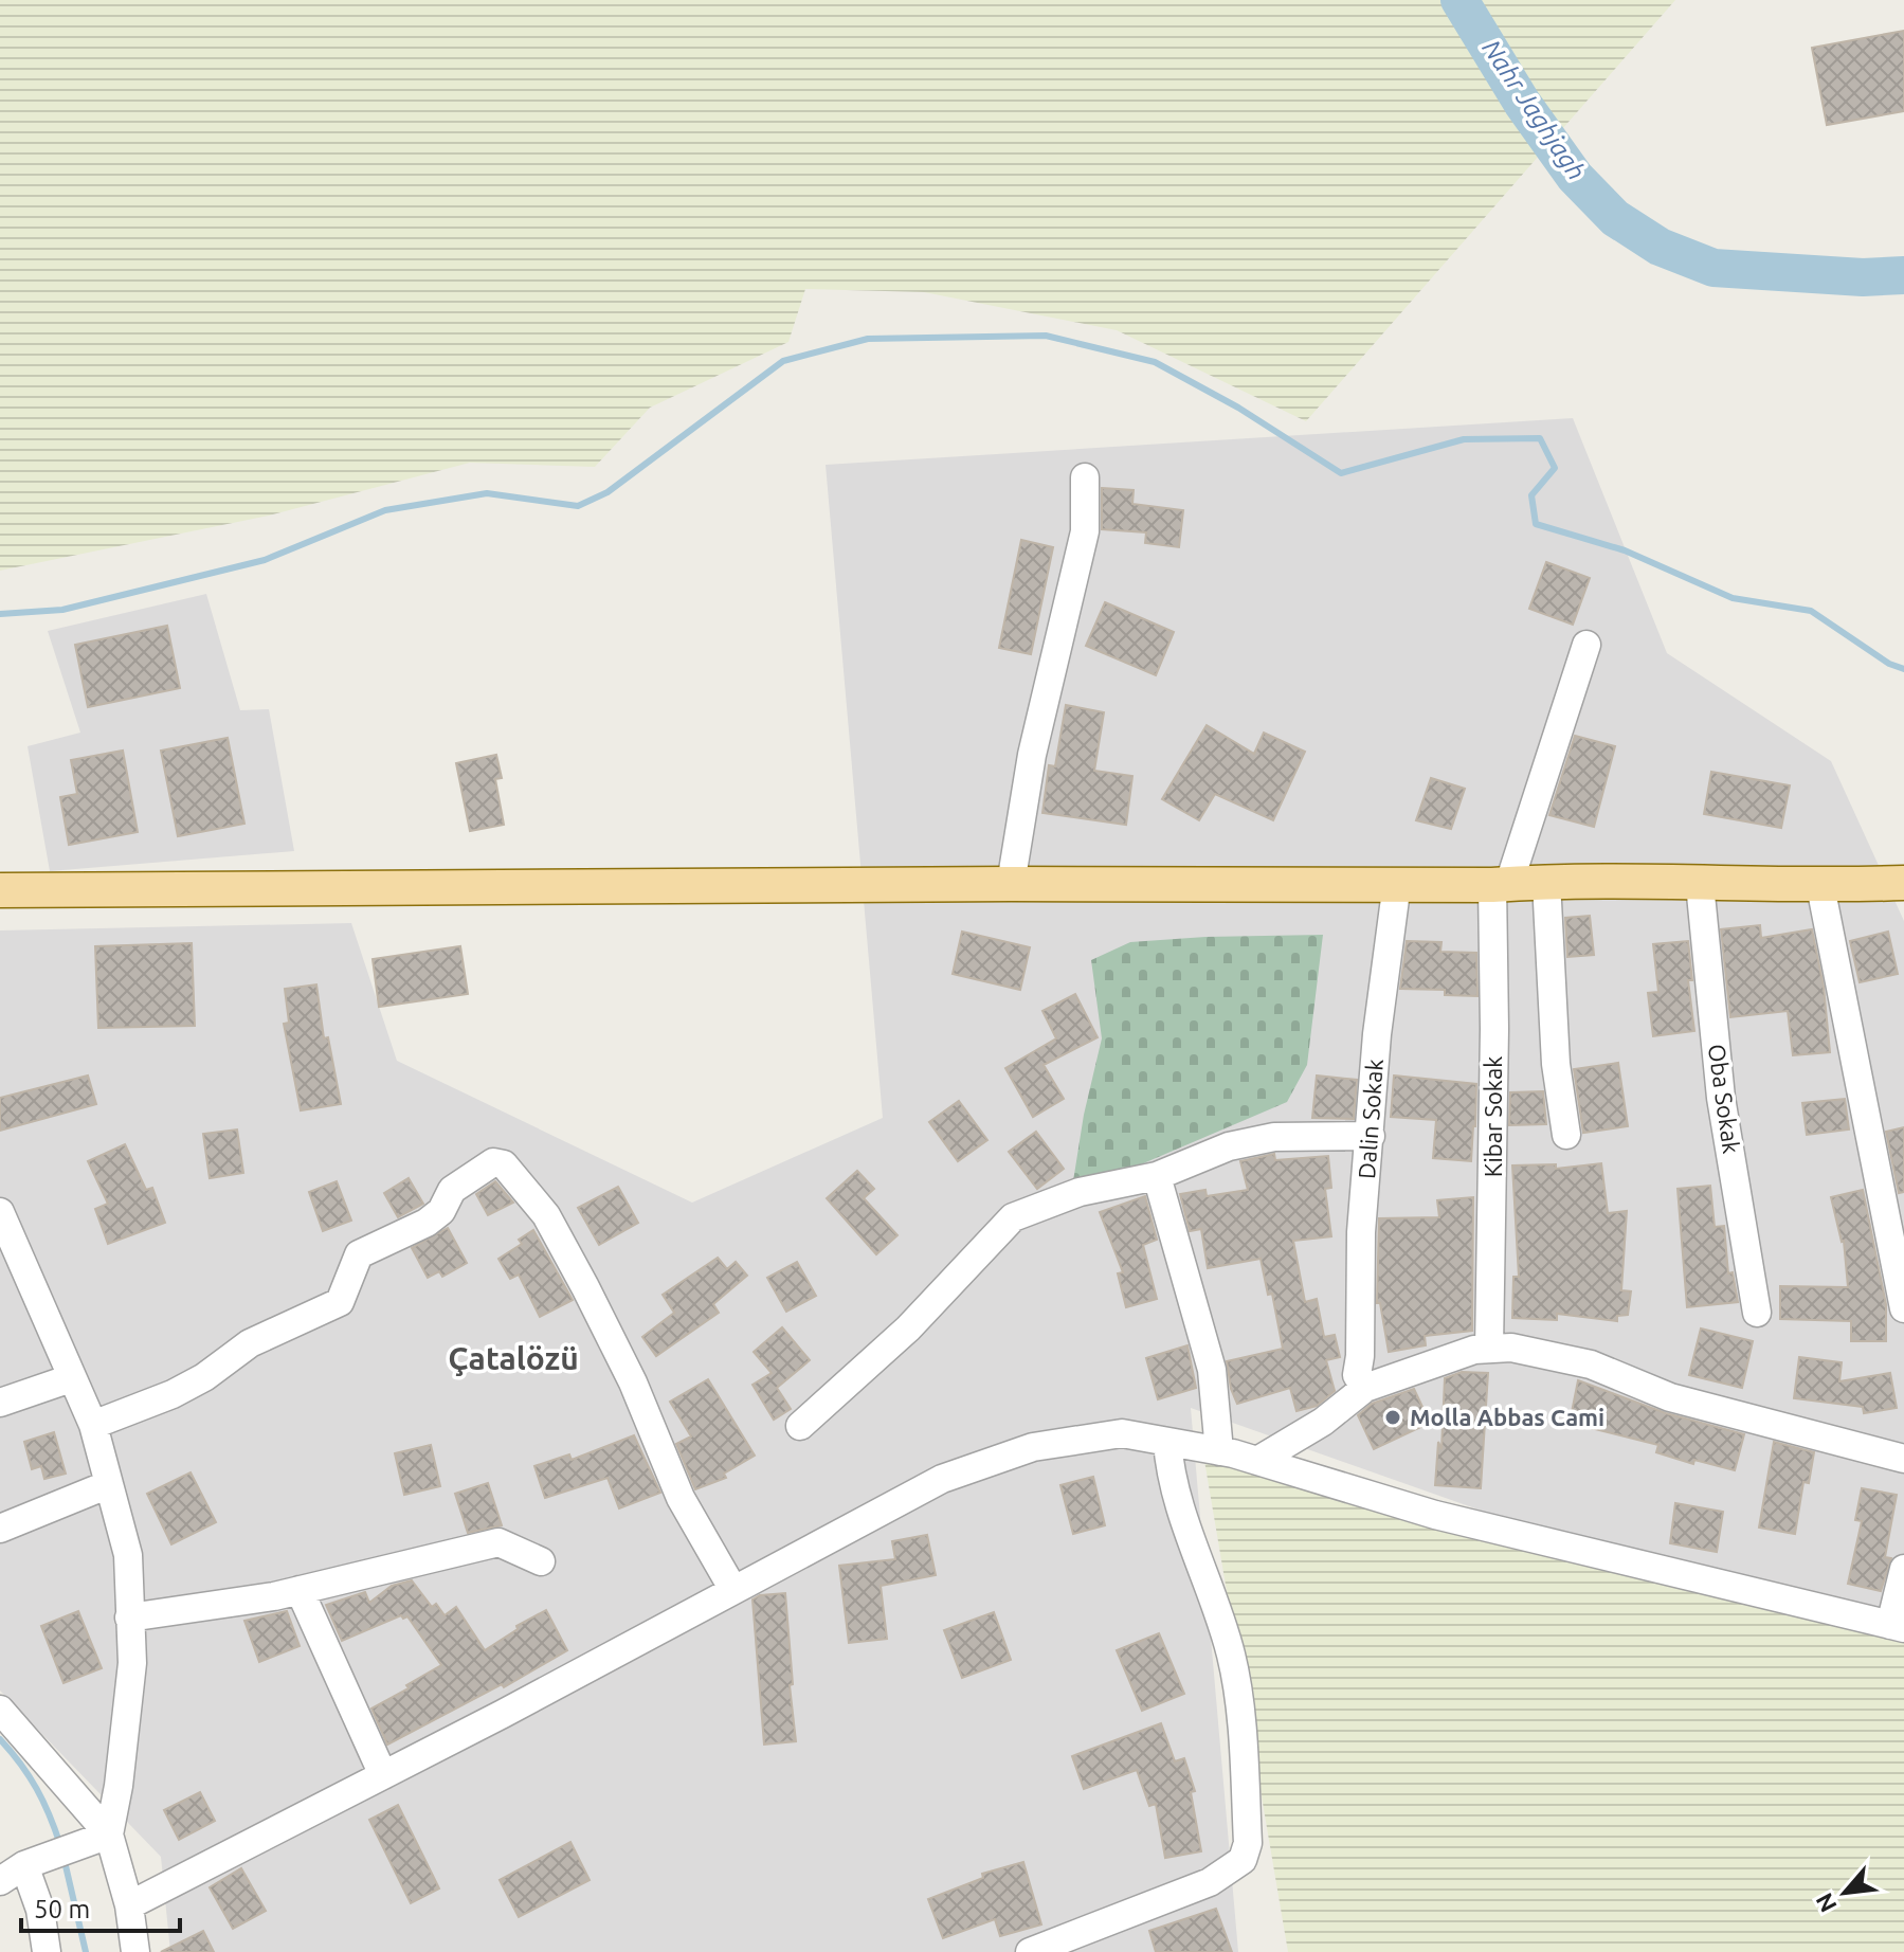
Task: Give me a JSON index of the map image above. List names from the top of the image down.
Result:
{
  "streets": {
    "street": ["Oba Sokak", "Kibar Sokak", "Dalin Sokak"]
  },
  "districts": ["Çatalözü"],
  "water": ["Nahr Jaghjagh"],
  "places": ["Molla Abbas Cami"],
  "scale_bar": "50 m",
  "north": "bottom left"
}
